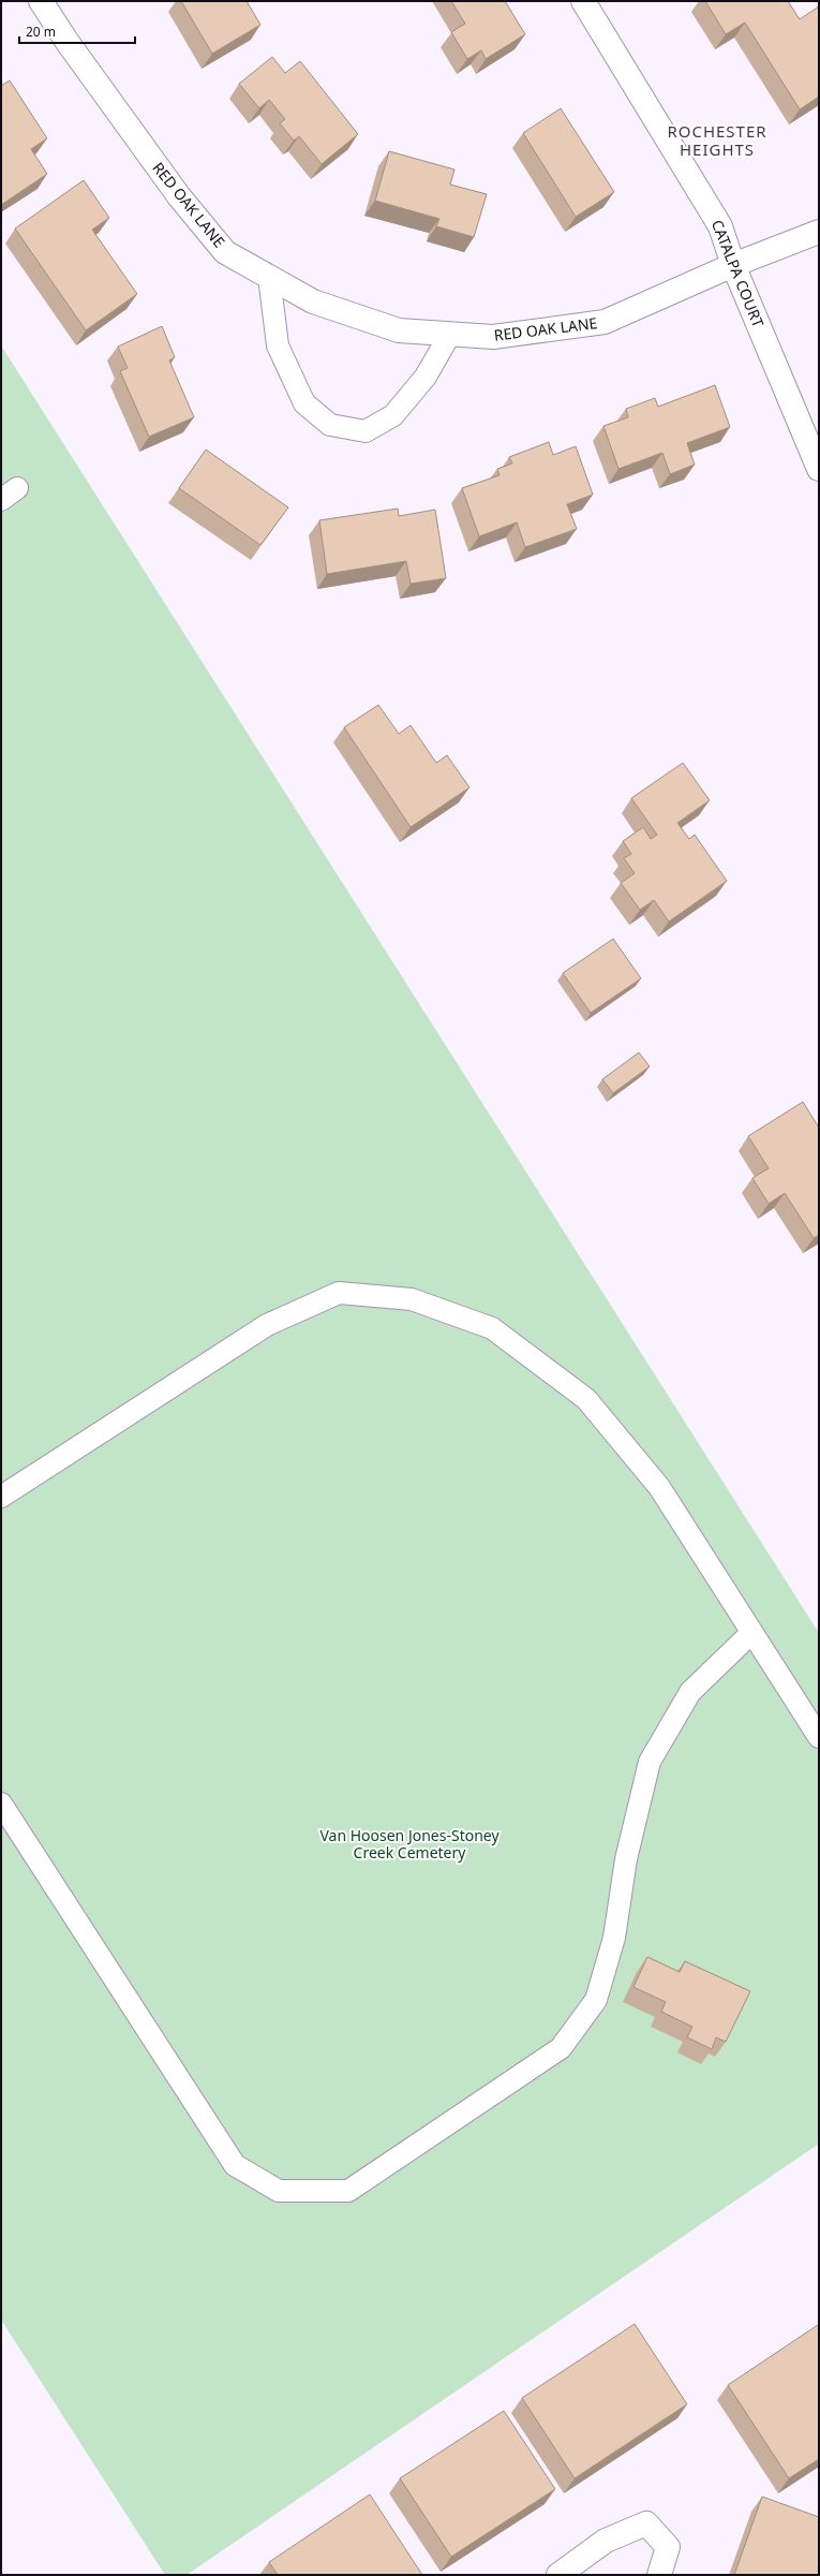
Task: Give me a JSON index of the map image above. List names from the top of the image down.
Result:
{
  "streets": {
    "street": ["RED OAK LANE", "CATALPA COURT"]
  },
  "crossings": [
    ["RED OAK LANE", "CATALPA COURT"]
  ],
  "districts": ["ROCHESTER HEIGHTS"],
  "parks": ["Van Hoosen Jones-Stoney Creek Cemetery"],
  "scale_bar": "20 m"
}
